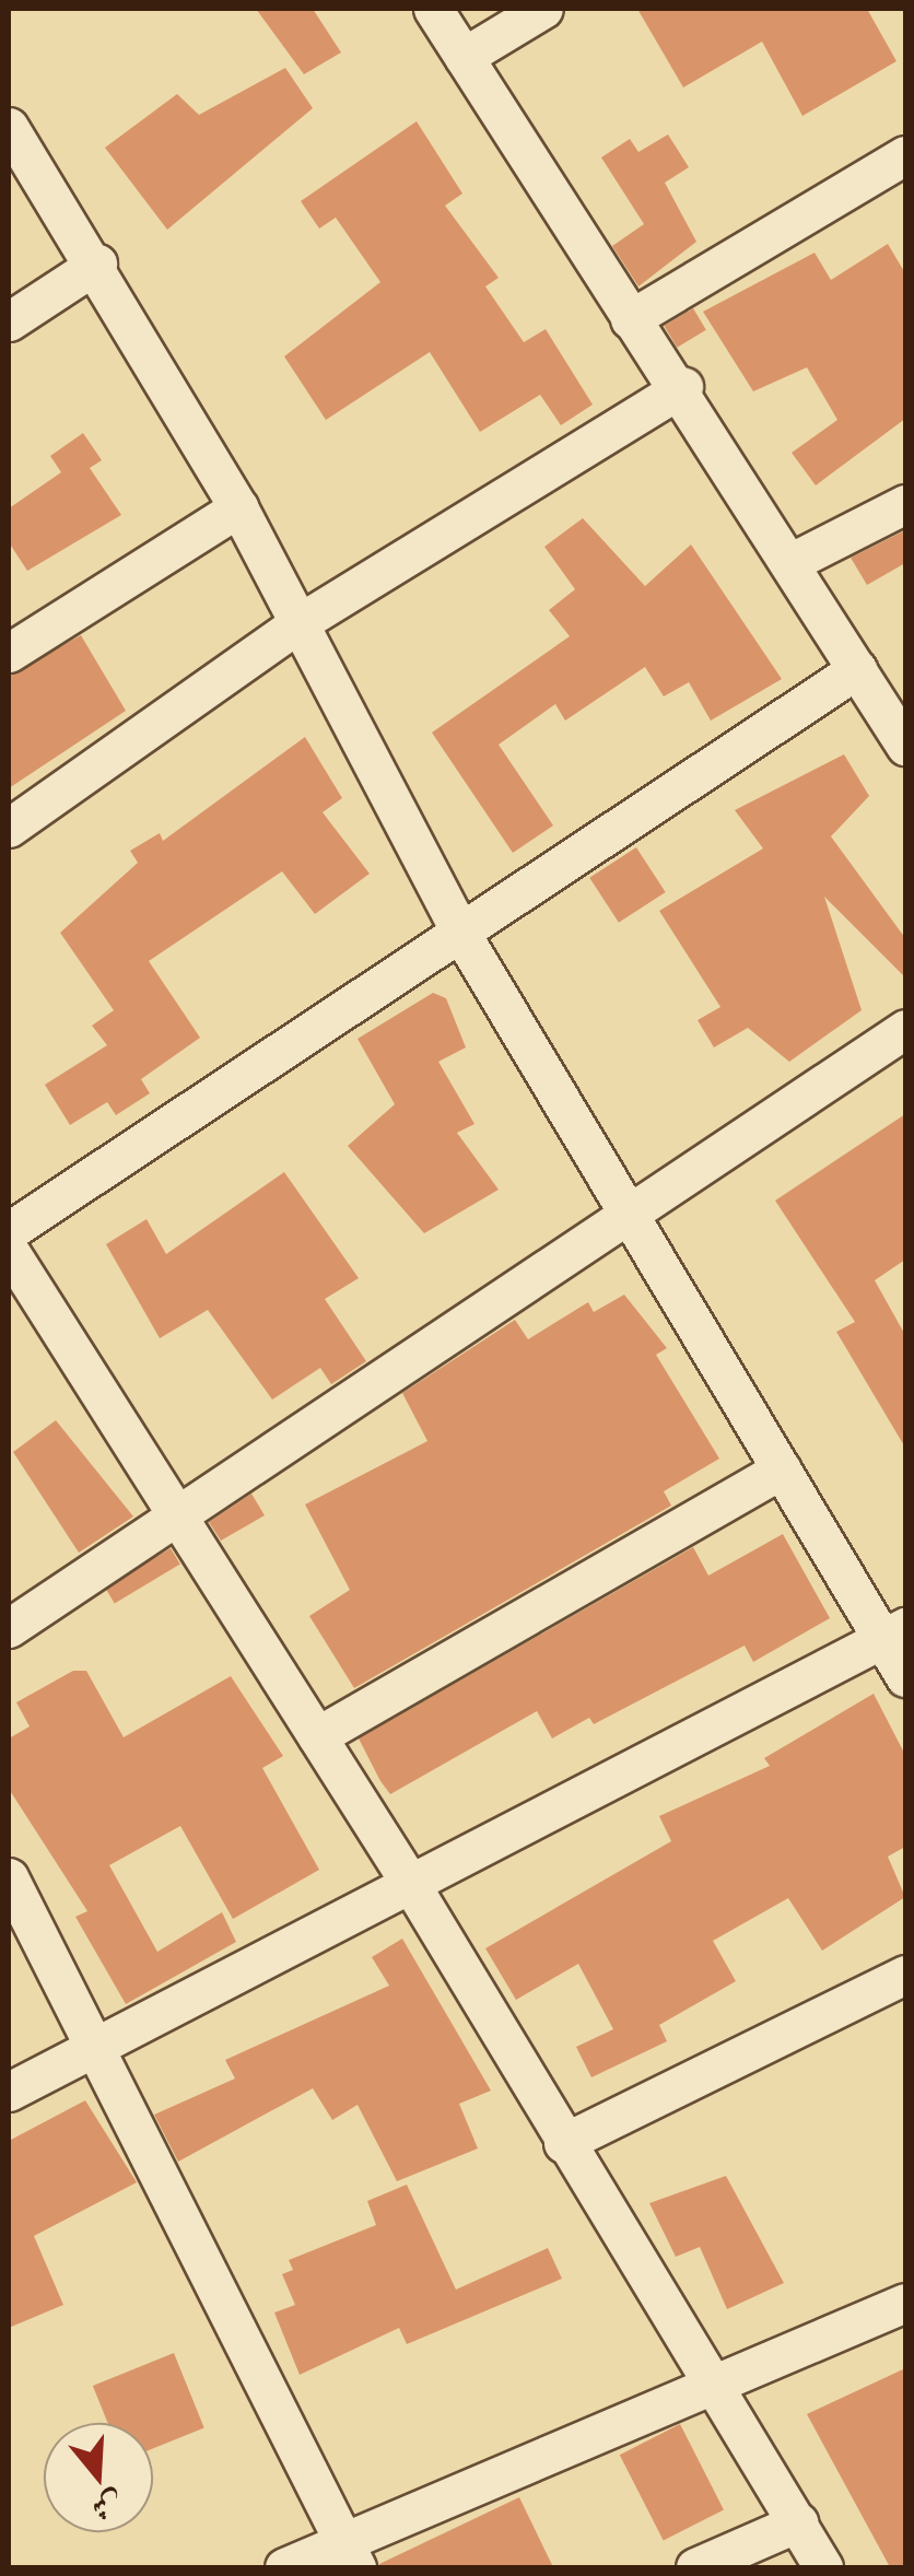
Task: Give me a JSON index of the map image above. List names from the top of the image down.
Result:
{
  "north": "bottom"
}
